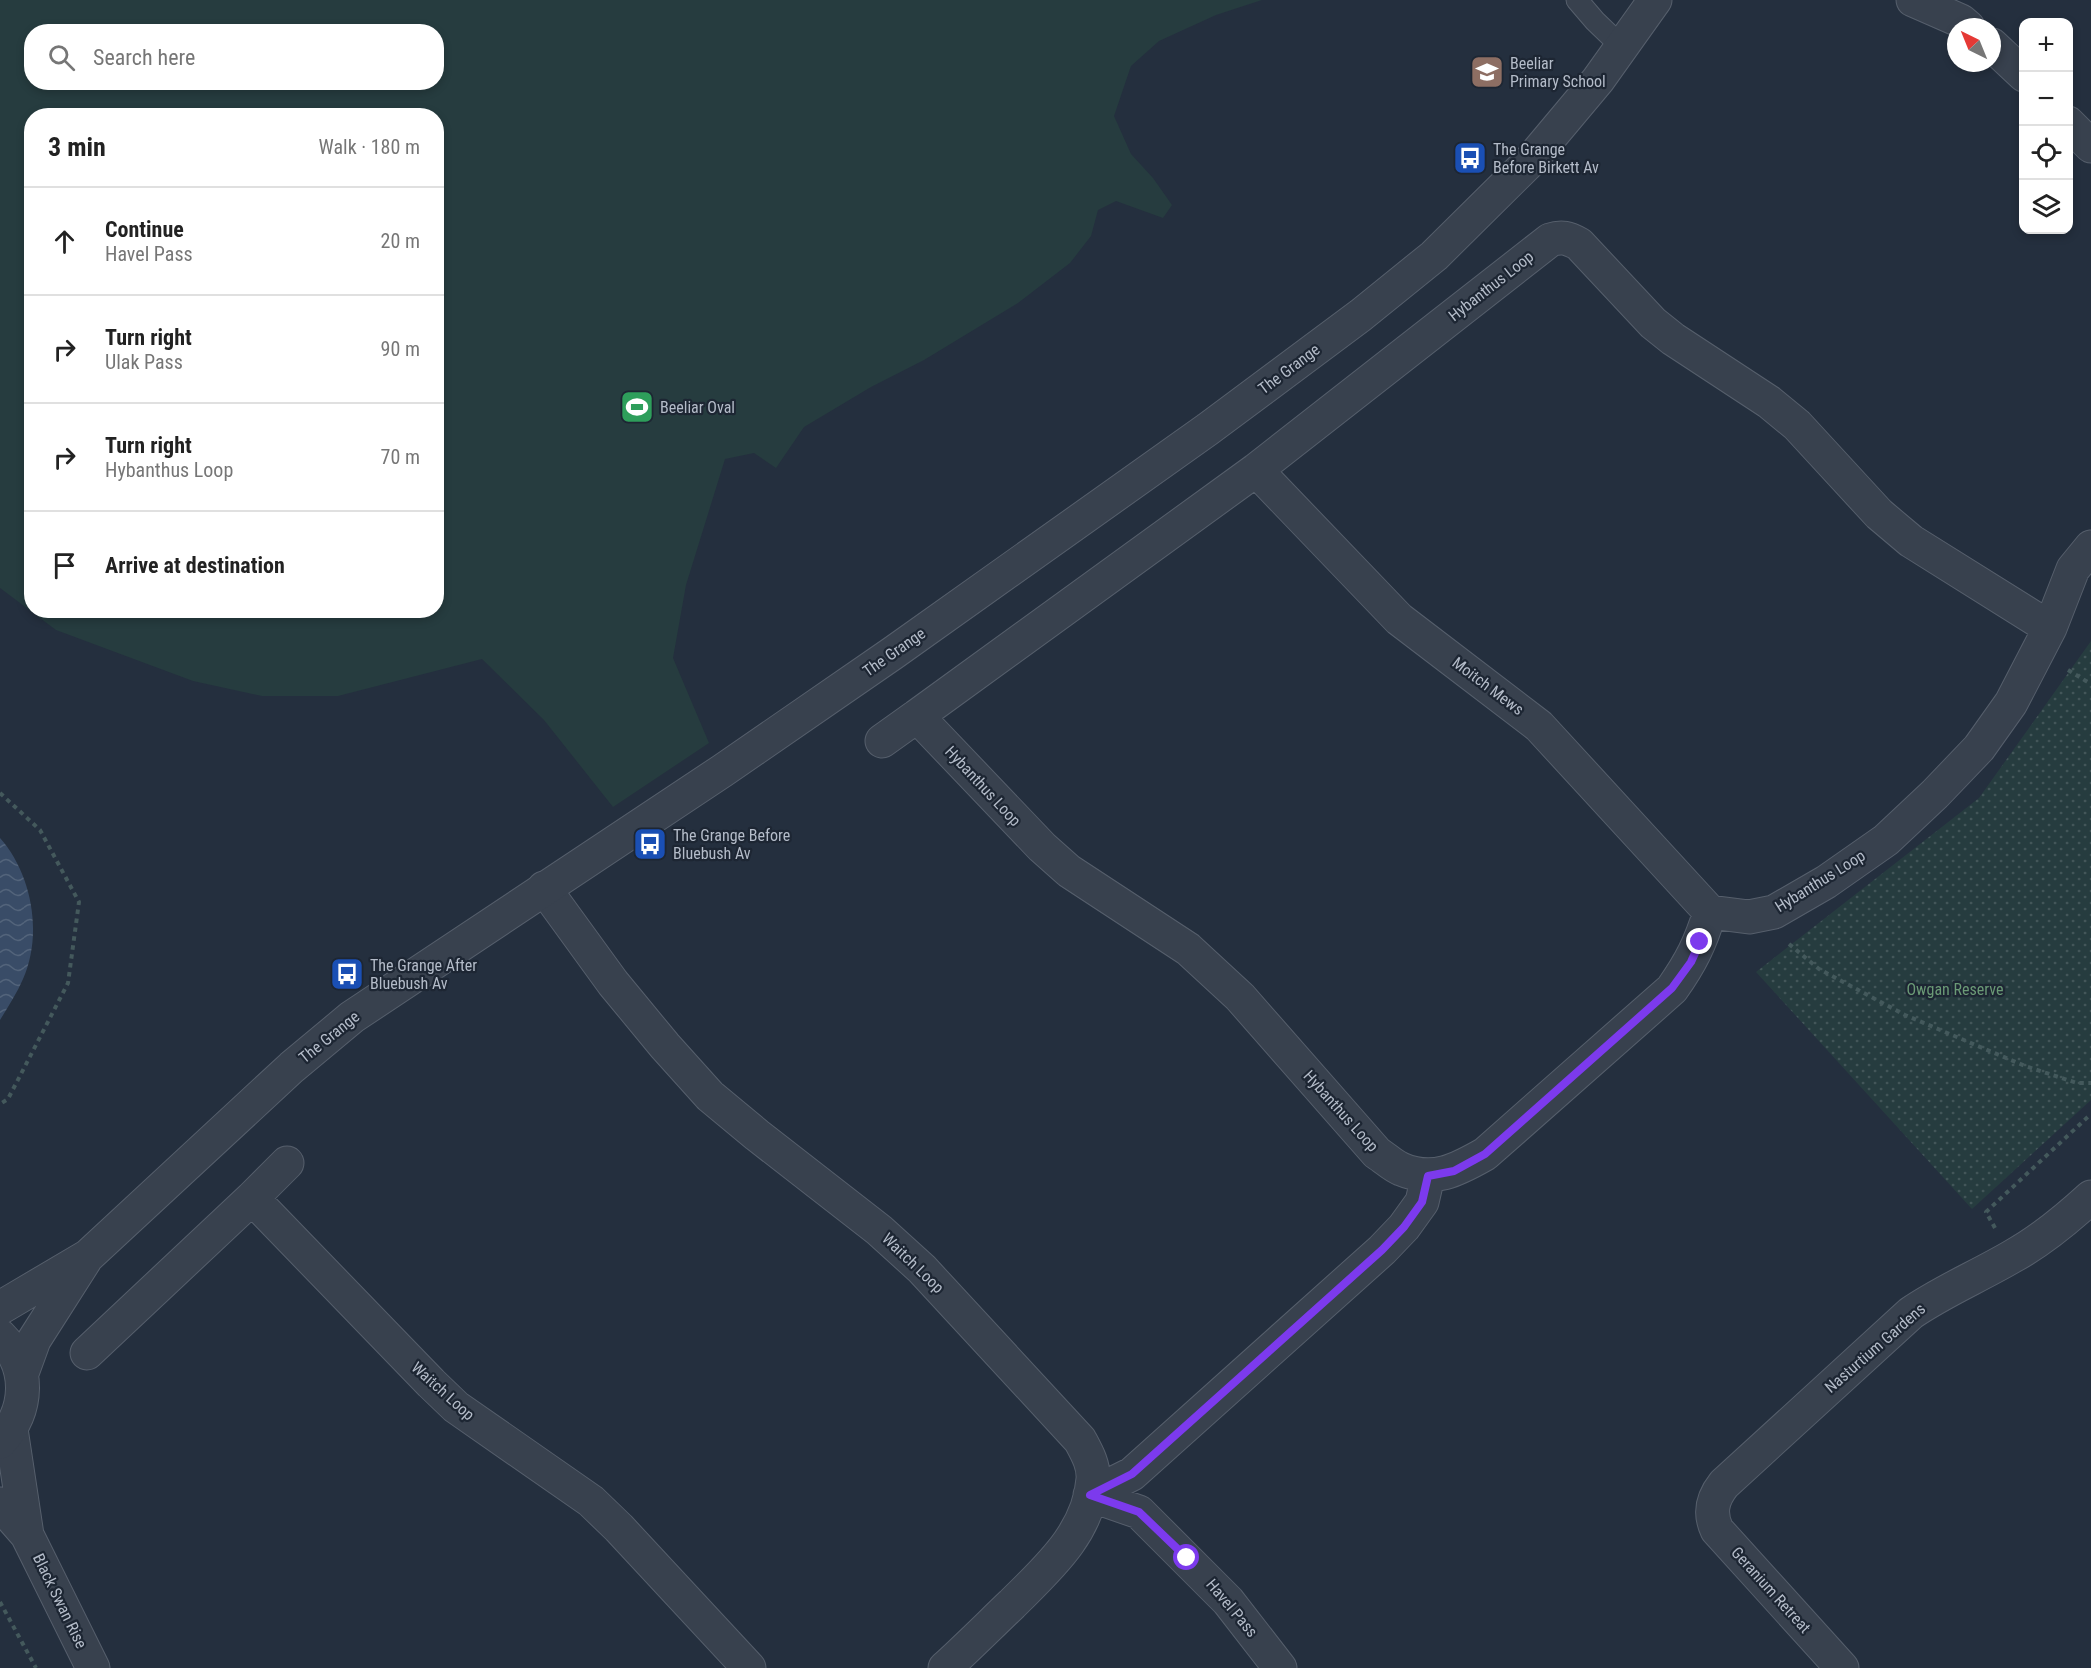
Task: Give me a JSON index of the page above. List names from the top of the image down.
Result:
{
  "streets": {
    "street": [
      "Hybanthus Loop",
      "The Grange",
      "Moitch Mews",
      "Waitch Loop",
      "Nasturtium Gardens",
      "Geranium Retreat",
      "Black Swan Rise",
      "Havel Pass"
    ]
  },
  "crossings": [
    ["Hybanthus Loop", "Moitch Mews"],
    ["The Grange", "Waitch Loop"],
    ["Waitch Loop", "Havel Pass"],
    ["Nasturtium Gardens", "Geranium Retreat"]
  ],
  "parks": ["Owgan Reserve"],
  "places": {
    "school or university": ["Beeliar Primary School"],
    "bus stop": ["The Grange Before Birkett Av", "The Grange Before Bluebush Av", "The Grange After Bluebush Av"],
    "sports": ["Beeliar Oval"]
  },
  "north": "top left",
  "page": {
    "map_buttons": ["+", "−"],
    "search": "Search here",
    "heading": ["3 min", "Walk · 180 m"],
    "list": [
      ["Continue", "Havel Pass", "20 m"],
      ["Turn right", "Ulak Pass", "90 m"],
      ["Turn right", "Hybanthus Loop", "70 m"],
      "Arrive at destination"
    ]
  }
}
